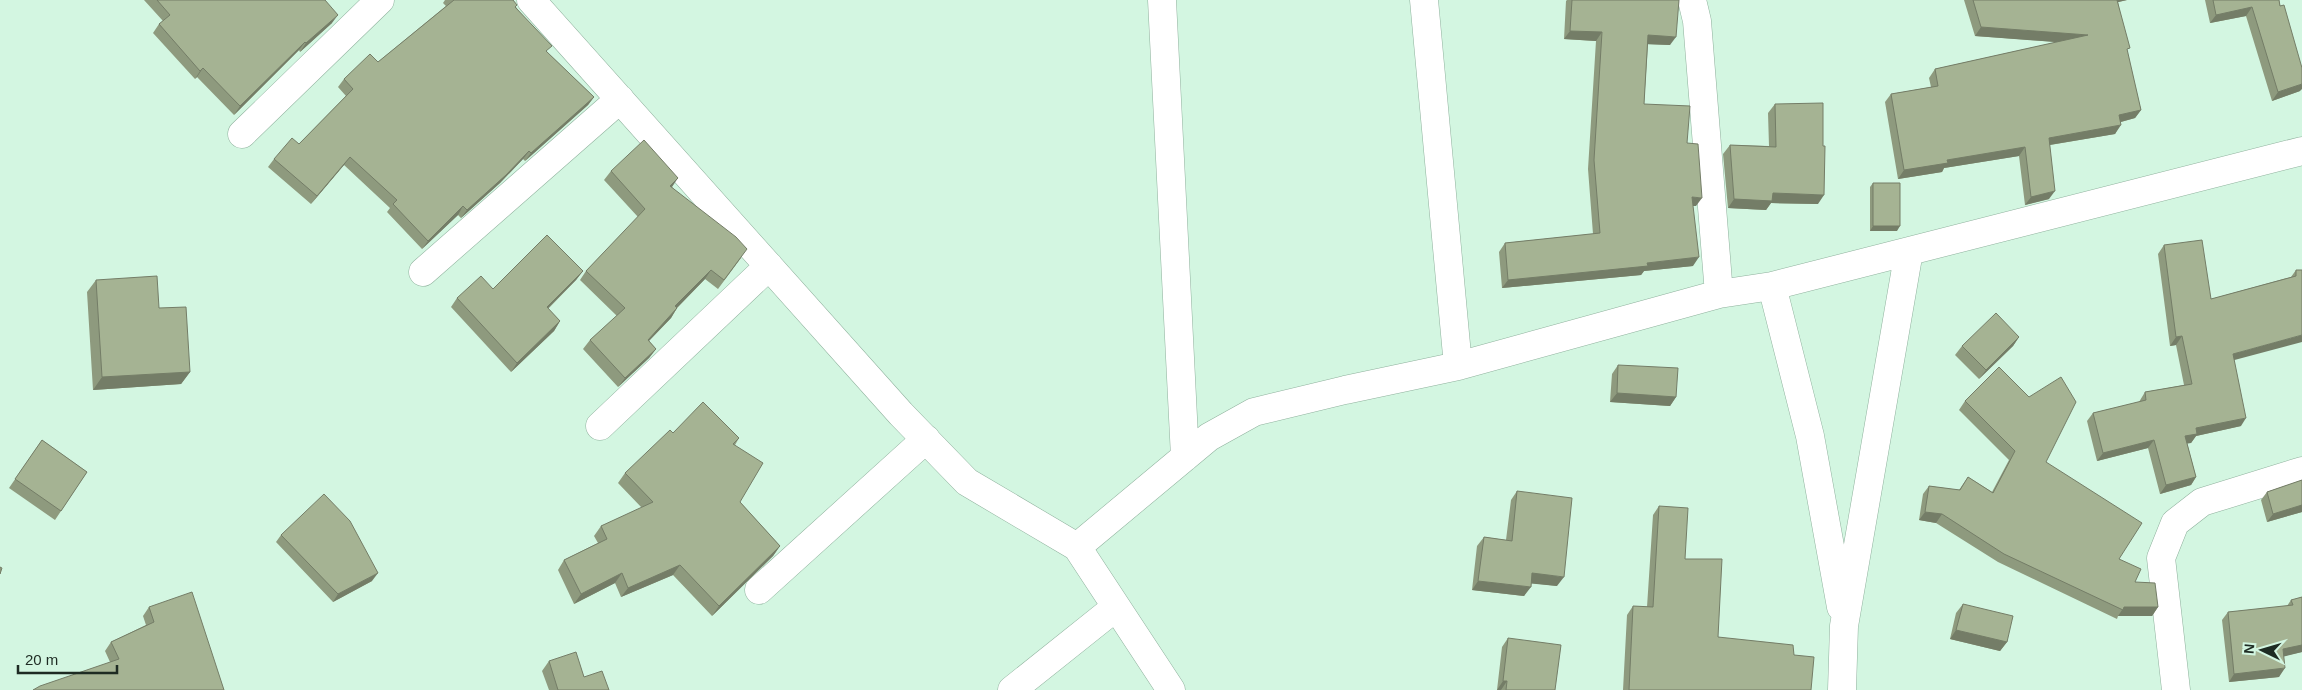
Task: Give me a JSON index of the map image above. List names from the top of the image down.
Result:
{
  "scale_bar": "20 m",
  "north": "left"
}
